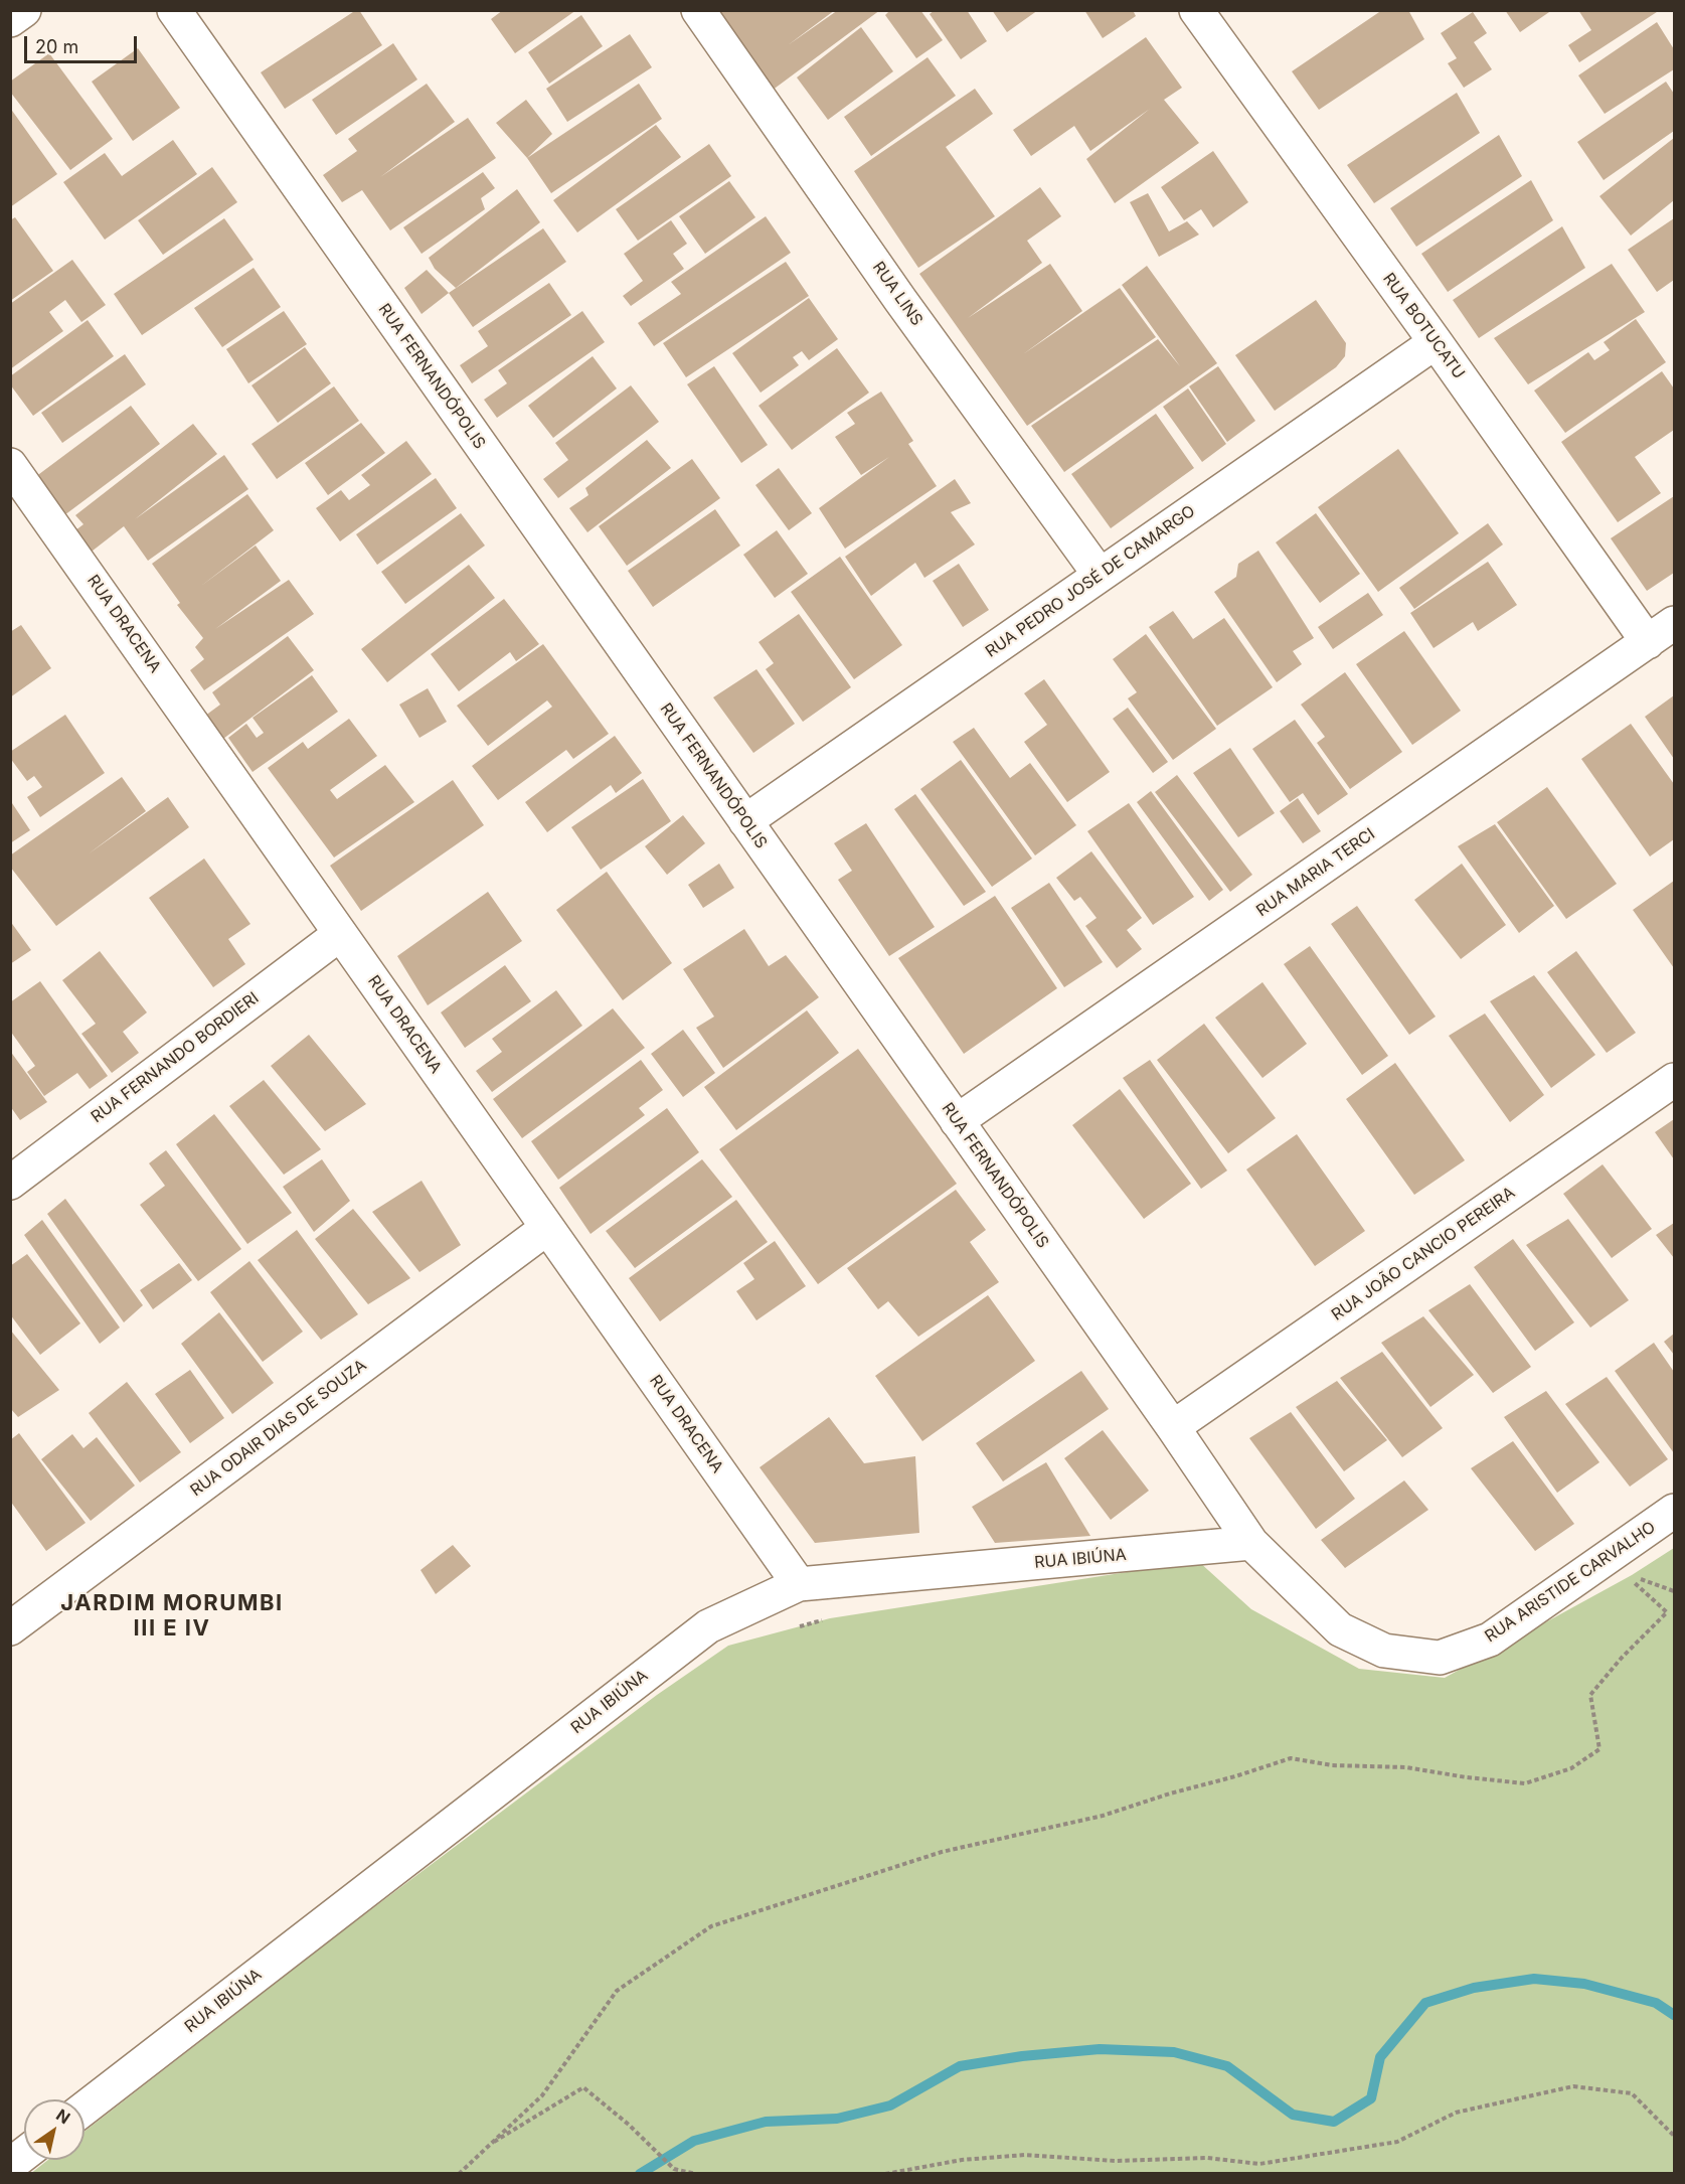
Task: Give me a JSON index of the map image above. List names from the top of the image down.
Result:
{
  "streets": {
    "street": [
      "RUA LINS",
      "RUA BOTUCATU",
      "RUA FERNANDÓPOLIS",
      "RUA PEDRO JOSÉ DE CAMARGO",
      "RUA DRACENA",
      "RUA MARIA TERCI",
      "RUA FERNANDO BORDIERI",
      "RUA JOÃO CANCIO PEREIRA",
      "RUA ODAIR DIAS DE SOUZA",
      "RUA IBIÚNA",
      "RUA ARISTIDE CARVALHO"
    ]
  },
  "crossings": [
    ["RUA LINS", "RUA PEDRO JOSÉ DE CAMARGO"],
    ["RUA BOTUCATU", "RUA PEDRO JOSÉ DE CAMARGO"],
    ["RUA BOTUCATU", "RUA MARIA TERCI"],
    ["RUA FERNANDÓPOLIS", "RUA PEDRO JOSÉ DE CAMARGO"],
    ["RUA FERNANDÓPOLIS", "RUA MARIA TERCI"],
    ["RUA FERNANDÓPOLIS", "RUA JOÃO CANCIO PEREIRA"],
    ["RUA FERNANDÓPOLIS", "RUA IBIÚNA"],
    ["RUA FERNANDÓPOLIS", "RUA ARISTIDE CARVALHO"],
    ["RUA DRACENA", "RUA FERNANDO BORDIERI"],
    ["RUA DRACENA", "RUA ODAIR DIAS DE SOUZA"],
    ["RUA DRACENA", "RUA IBIÚNA"],
    ["RUA IBIÚNA", "RUA ARISTIDE CARVALHO"]
  ],
  "districts": ["JARDIM MORUMBI III E IV"],
  "scale_bar": "20 m",
  "north": "top right"
}
